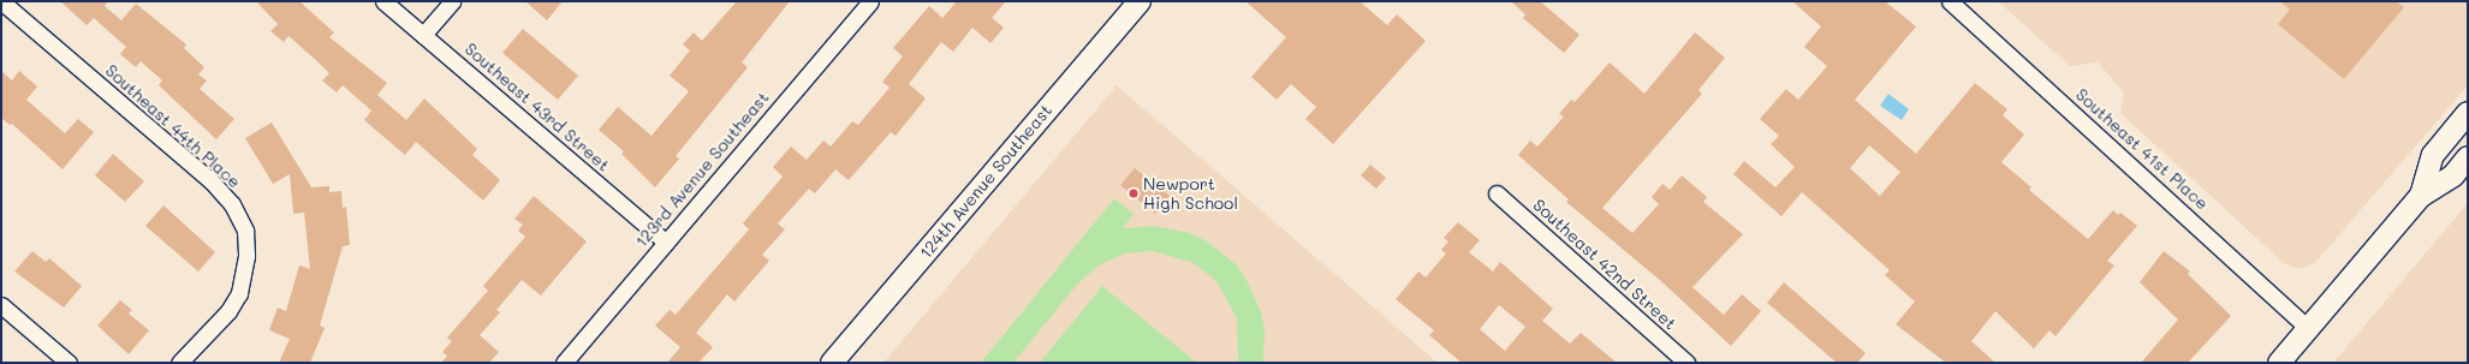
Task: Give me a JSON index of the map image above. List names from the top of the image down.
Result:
{
  "streets": {
    "street": [
      "Southeast 43rd Street",
      "Southeast 44th Place",
      "Southeast 41st Place",
      "123rd Avenue Southeast",
      "124th Avenue Southeast",
      "Southeast 42nd Street"
    ]
  },
  "crossings": [
    ["Southeast 43rd Street", "123rd Avenue Southeast"]
  ],
  "places": ["Newport High School"]
}
